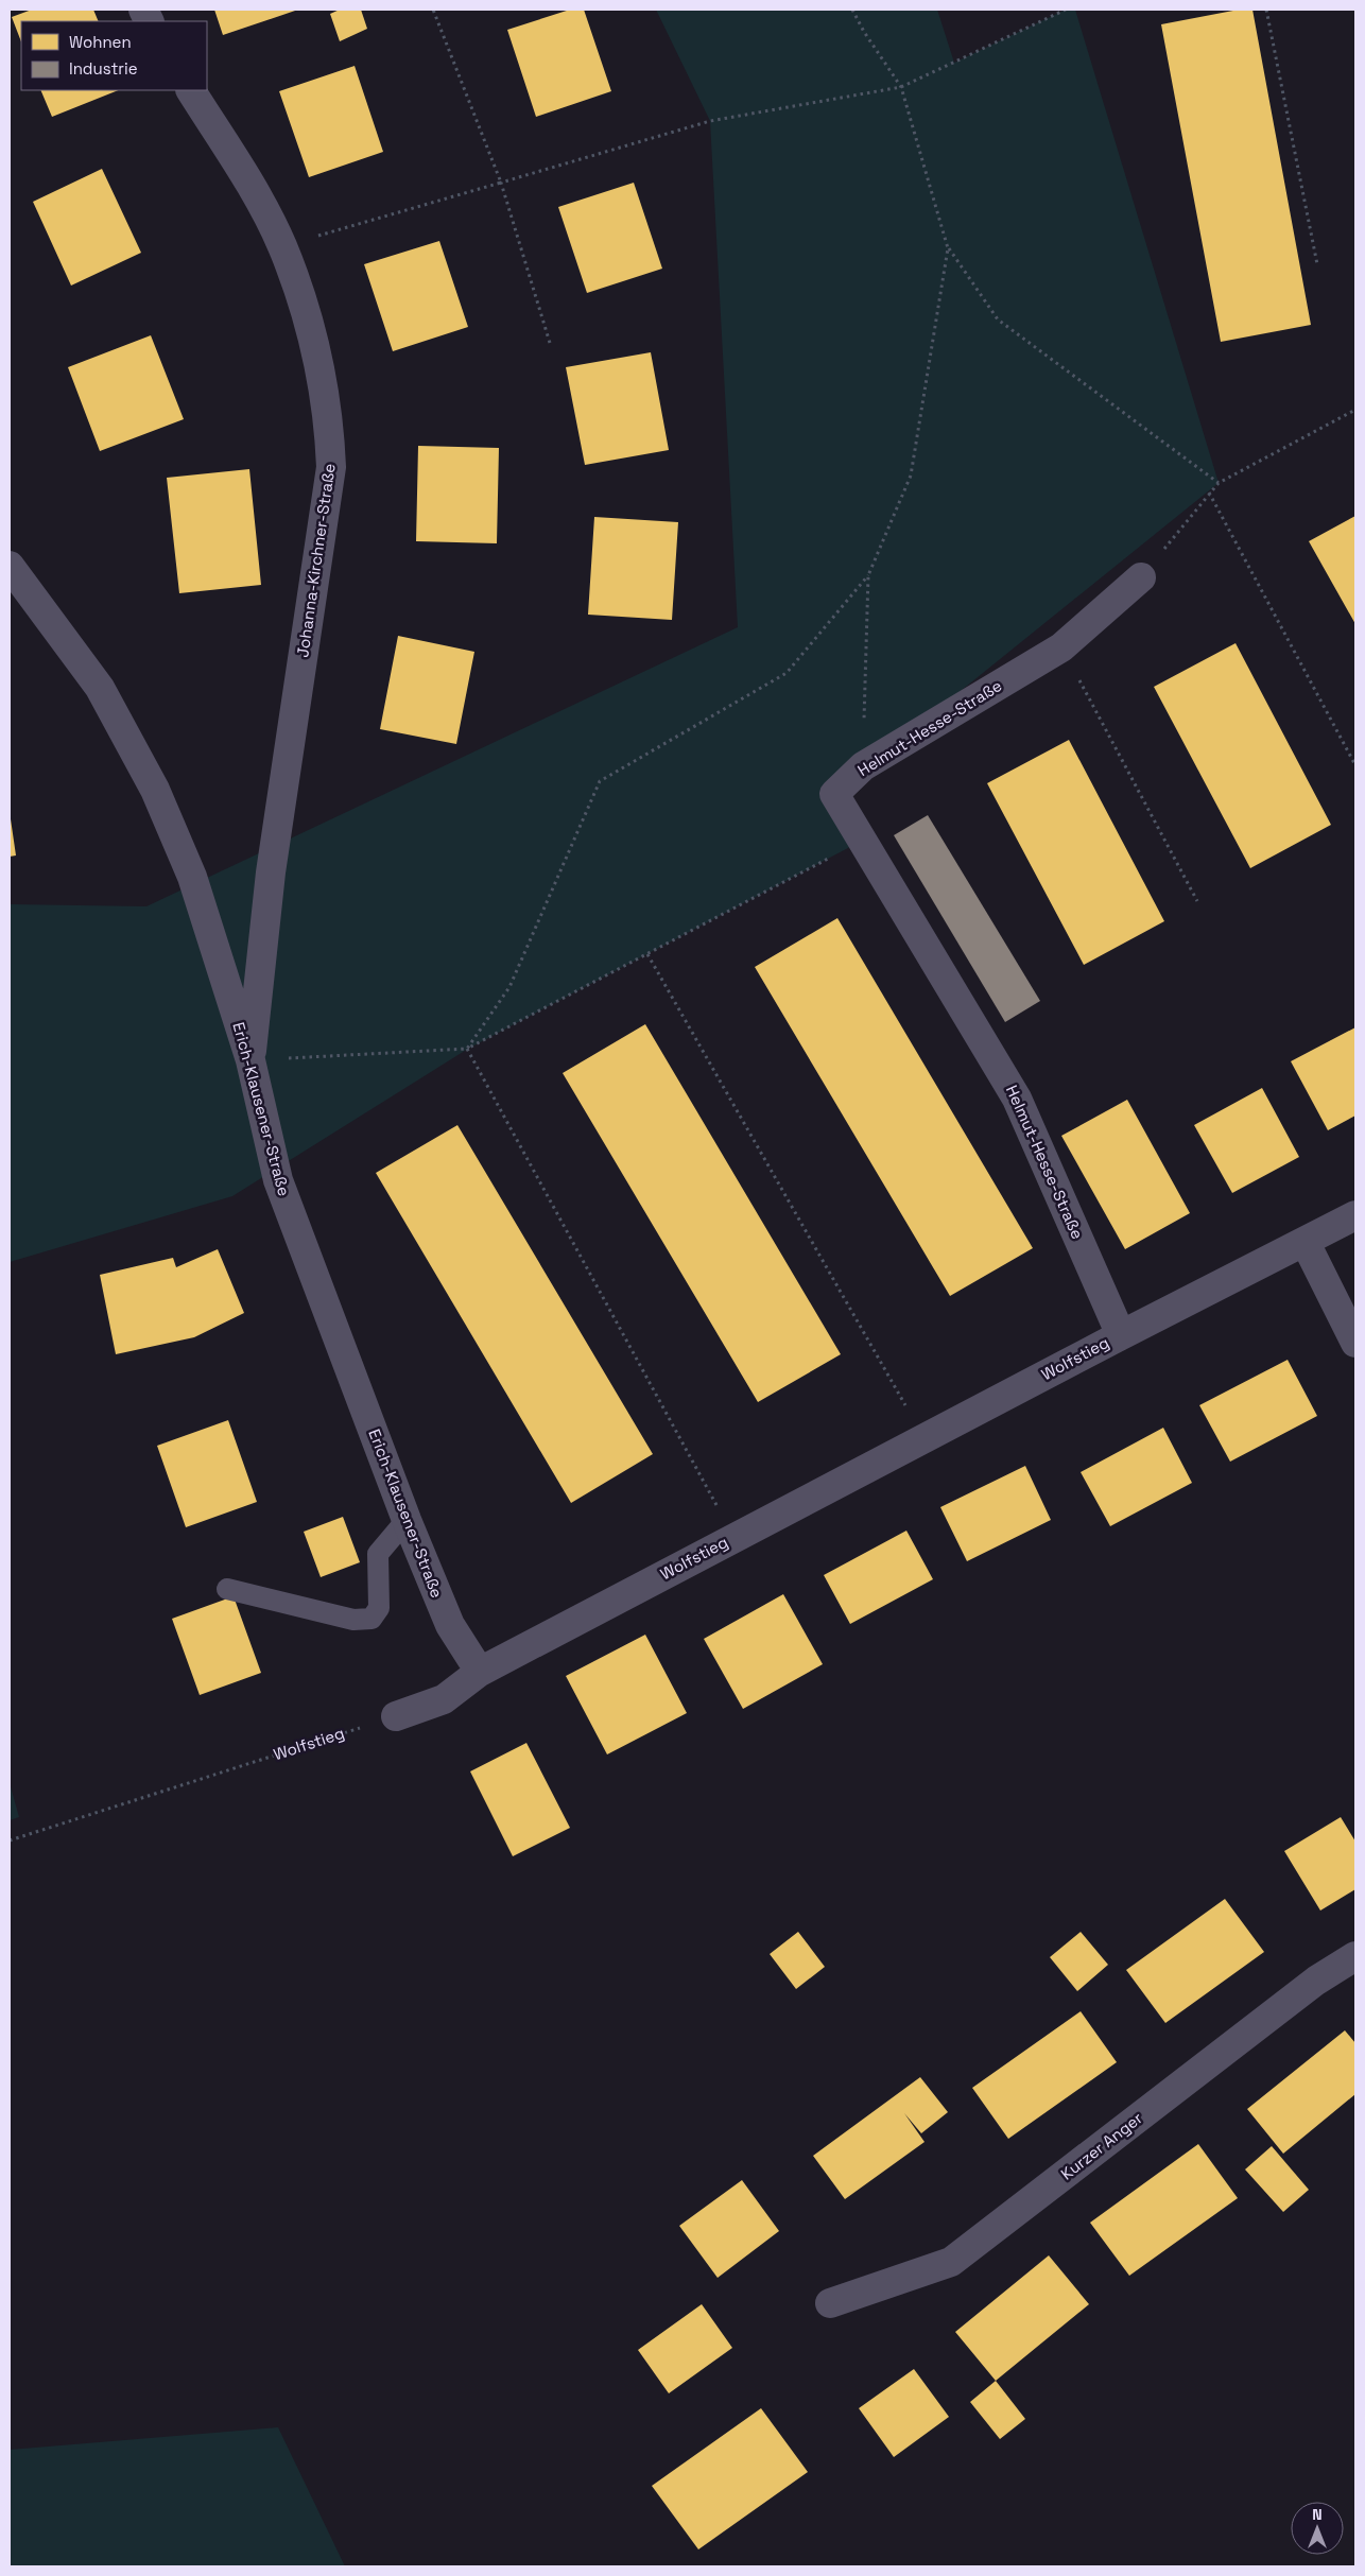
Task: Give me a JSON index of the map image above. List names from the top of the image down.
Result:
{
  "streets": {
    "street": [
      "Johanna-Kirchner-Straße",
      "Helmut-Hesse-Straße",
      "Erich-Klausener-Straße",
      "Wolfstieg",
      "Kurzer Anger"
    ]
  },
  "crossings": [
    ["Johanna-Kirchner-Straße", "Erich-Klausener-Straße"],
    ["Helmut-Hesse-Straße", "Wolfstieg"],
    ["Erich-Klausener-Straße", "Wolfstieg"]
  ],
  "legend": ["Wohnen", "Industrie"],
  "north": "top"
}
